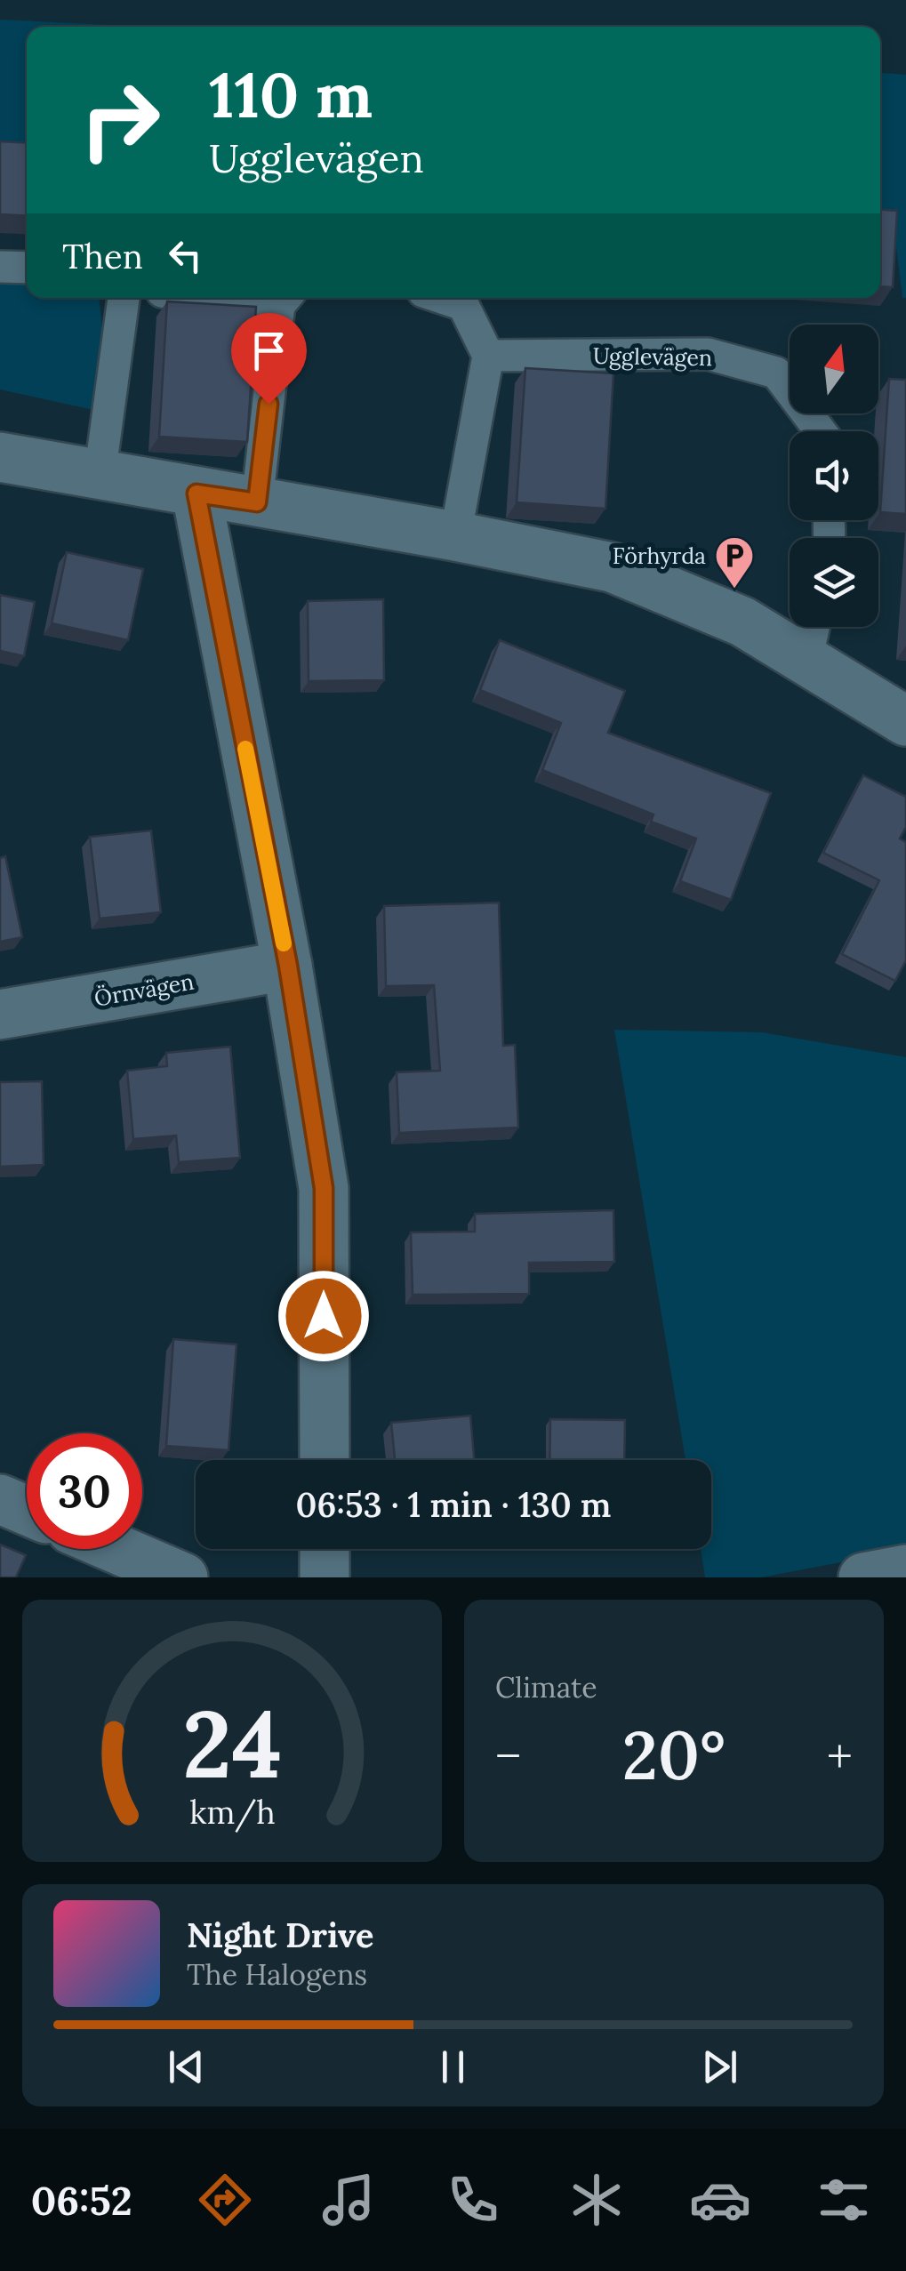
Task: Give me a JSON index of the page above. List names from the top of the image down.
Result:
{
  "streets": {
    "street": ["Örnvägen"],
    "lane": ["Ugglevägen"]
  },
  "places": {
    "parking": ["Förhyrda"]
  },
  "north": "top",
  "page": {
    "turn": ["110 m", "Ugglevägen"],
    "then": "Then",
    "limit": "30",
    "trip": "06:53 · 1 min · 130 m",
    "tile": "Climate",
    "heat": ["−", "20°", "+"],
    "song": ["Night Drive", "The Halogens"],
    "tabs": "06:52",
    "gauge": ["24", "km/h"]
  }
}
